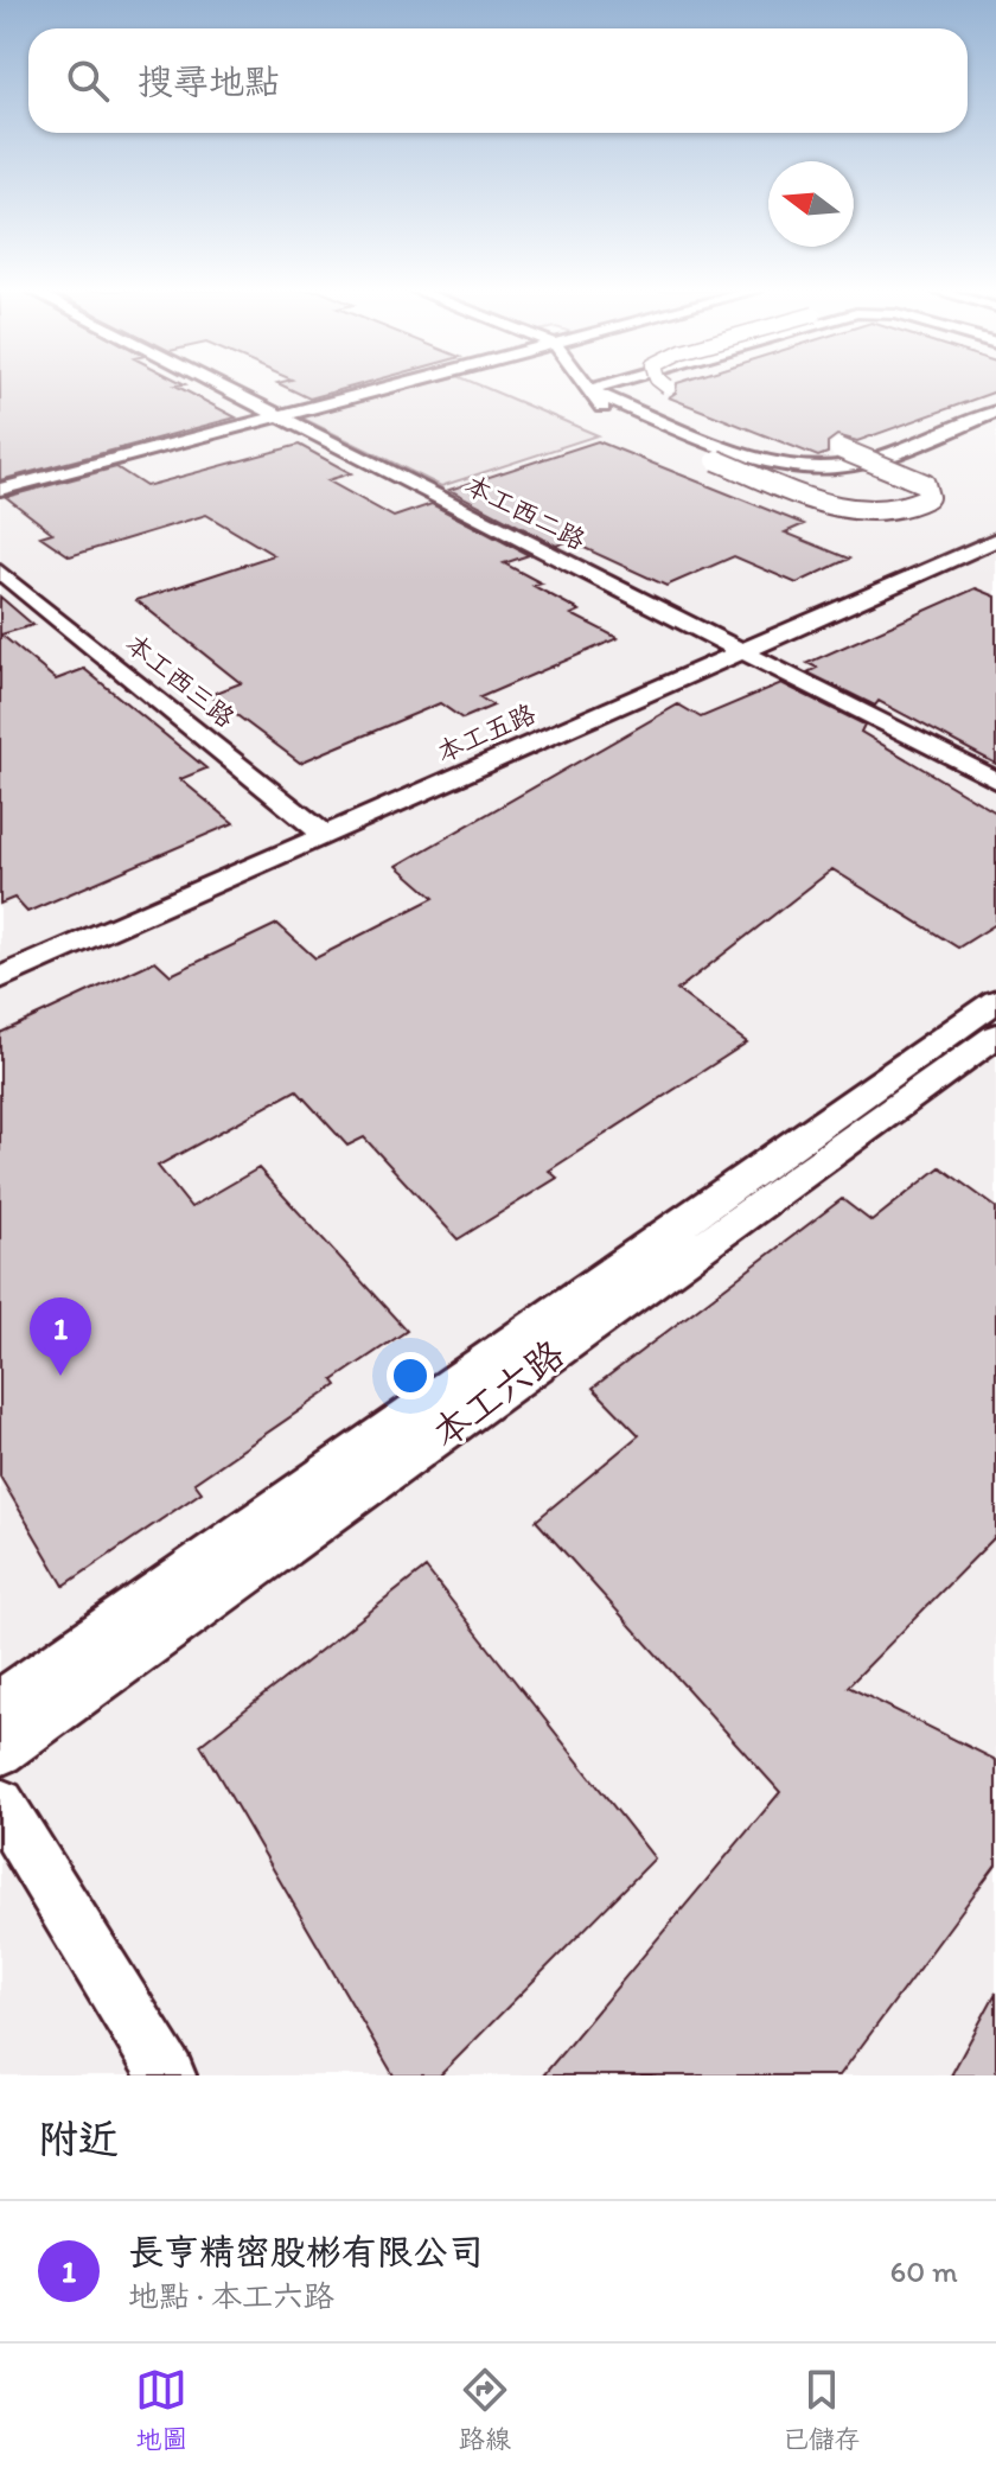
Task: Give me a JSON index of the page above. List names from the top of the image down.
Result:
{
  "streets": {
    "street": [
      "本工西二路",
      "本工西三路",
      "本工五路",
      "本工六路"
    ]
  },
  "crossings": [
    ["本工西二路", "本工五路"],
    ["本工西三路", "本工五路"]
  ],
  "north": "left",
  "page": {
    "search": "搜尋地點",
    "pins": "1",
    "heading": "附近",
    "list": [
      {
        "mark": "1",
        "name": "長亨精密股彬有限公司",
        "note": "地點 · 本工六路",
        "value": "60 m"
      }
    ],
    "nav": ["地圖", "路線", "已儲存"]
  }
}
